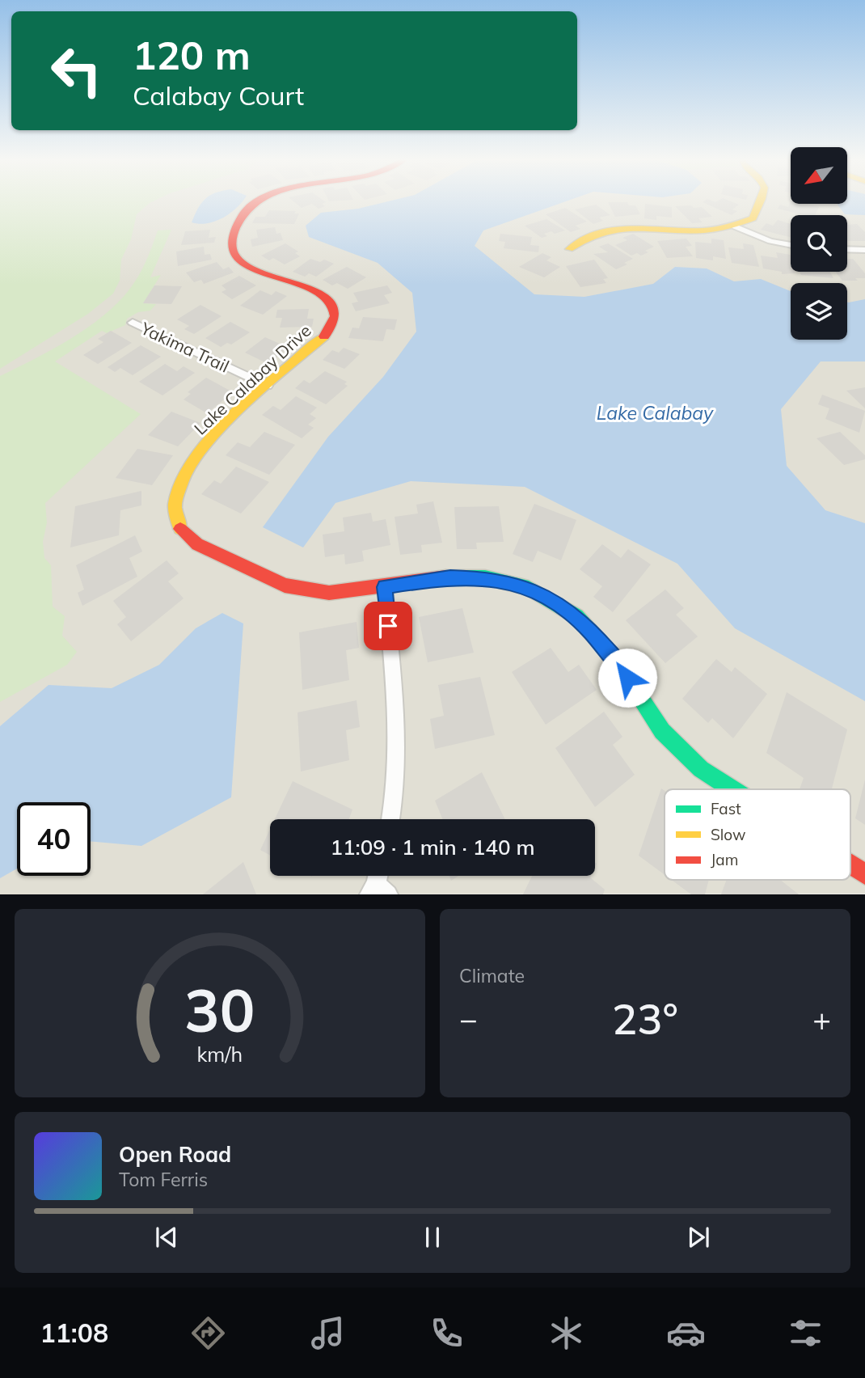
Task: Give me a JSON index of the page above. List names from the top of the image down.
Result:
{
  "streets": {
    "street": ["Yakima Trail", "Lake Calabay Drive"]
  },
  "crossings": [
    ["Yakima Trail", "Lake Calabay Drive"]
  ],
  "water": ["Lake Calabay"],
  "legend": ["Fast", "Slow", "Jam"],
  "north": "bottom left",
  "page": {
    "turn": ["120 m", "Calabay Court"],
    "limit": "40",
    "trip": "11:09 · 1 min · 140 m",
    "tile": "Climate",
    "heat": ["−", "23°", "+"],
    "song": ["Open Road", "Tom Ferris"],
    "tabs": "11:08",
    "gauge": ["30", "km/h"]
  }
}
